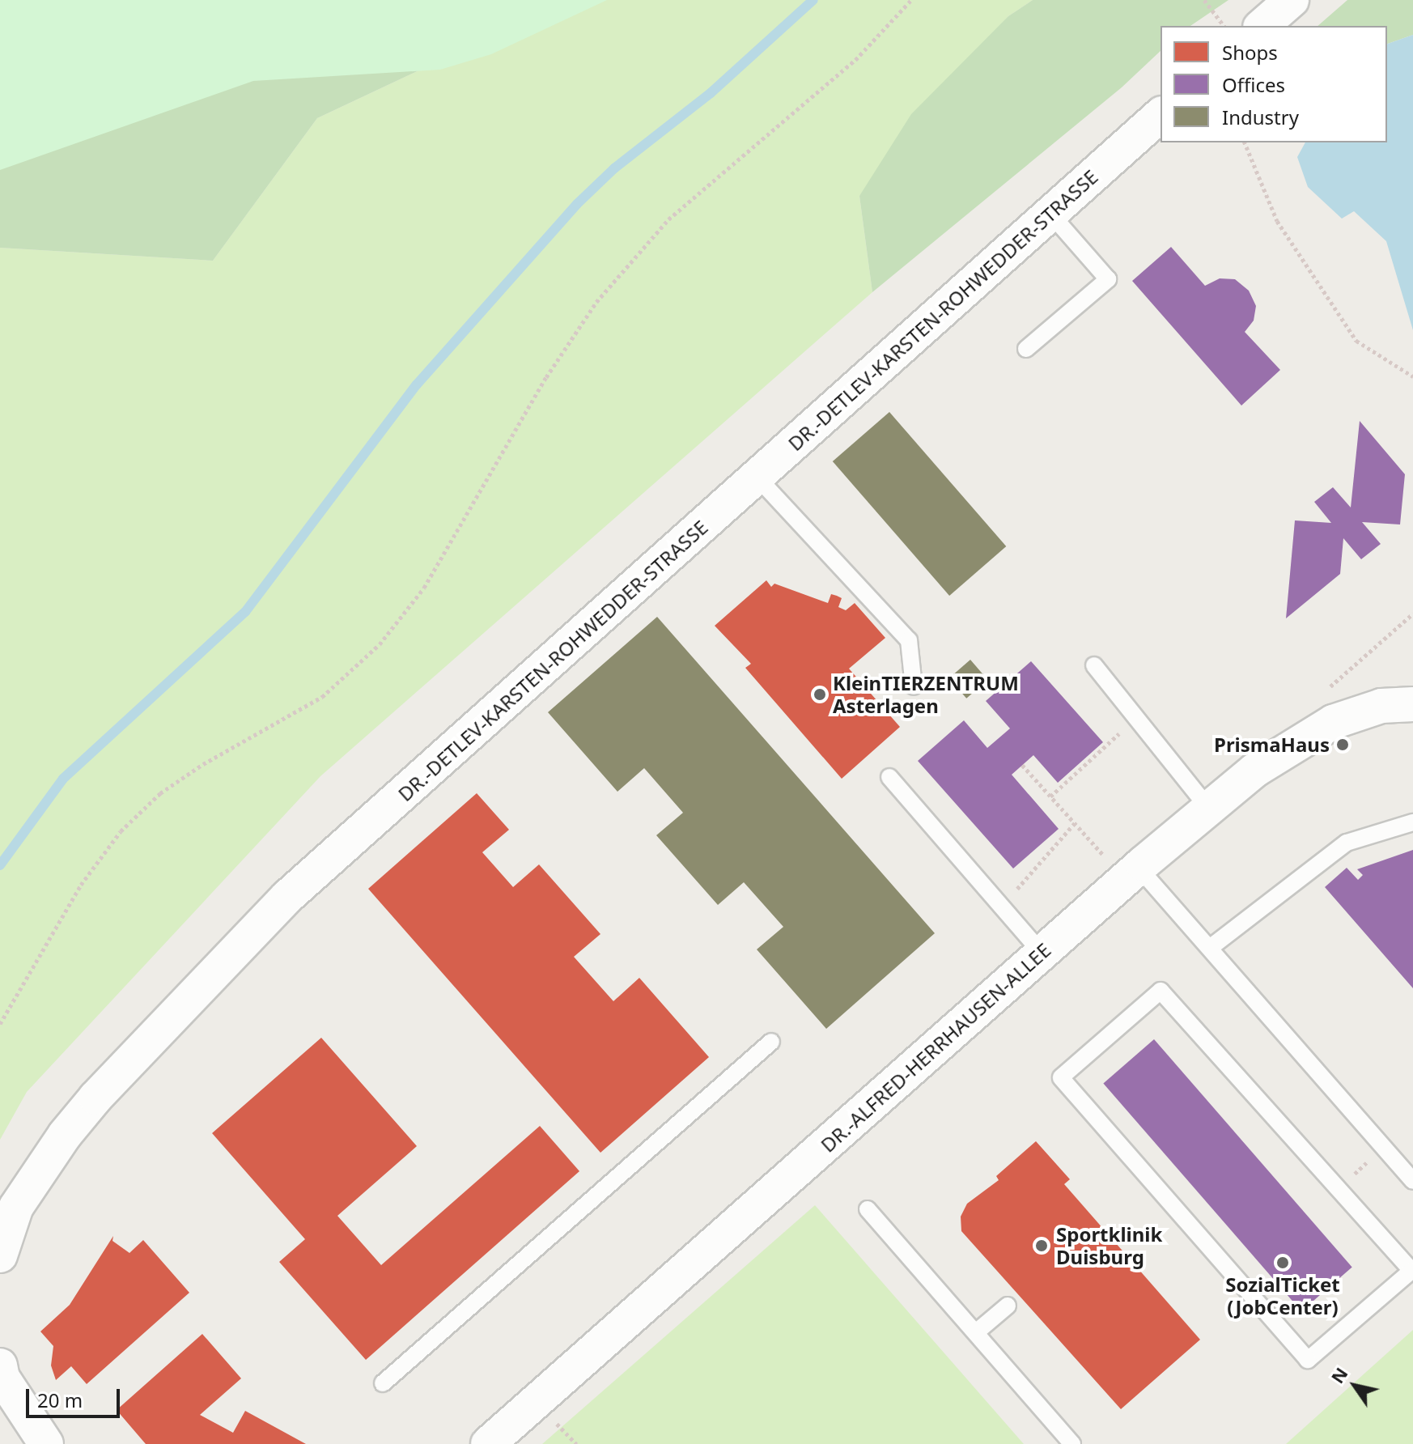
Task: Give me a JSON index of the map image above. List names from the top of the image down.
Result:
{
  "streets": {
    "street": ["DR.-DETLEV-KARSTEN-ROHWEDDER-STRASSE", "DR.-ALFRED-HERRHAUSEN-ALLEE"]
  },
  "places": [
    "KleinTIERZENTRUM Asterlagen",
    "PrismaHaus",
    "Sportklinik Duisburg",
    "SozialTicket (JobCenter)"
  ],
  "legend": ["Shops", "Offices", "Industry"],
  "scale_bar": "20 m",
  "north": "top left"
}
